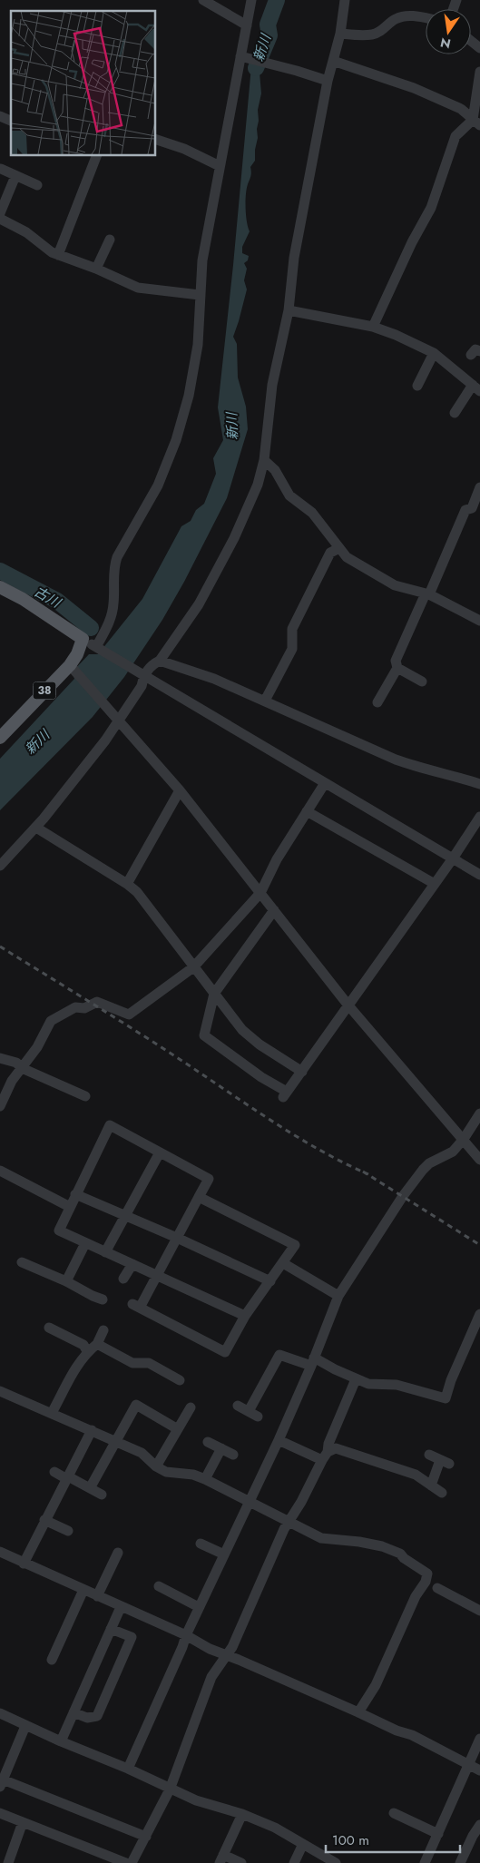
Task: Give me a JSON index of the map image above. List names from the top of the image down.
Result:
{
  "streets": {
    "main road": ["38"]
  },
  "water": ["新川", "古川"],
  "scale_bar": "100 m",
  "north": "bottom"
}
